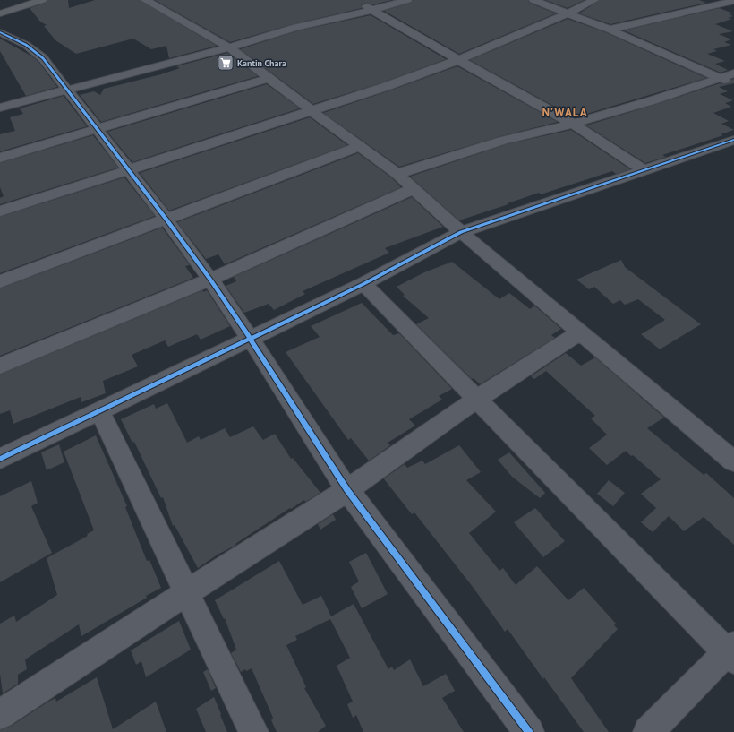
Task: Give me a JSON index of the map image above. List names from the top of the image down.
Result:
{
  "districts": ["N’WALA"],
  "places": {
    "supermarket": ["Kantin Chara"]
  }
}
